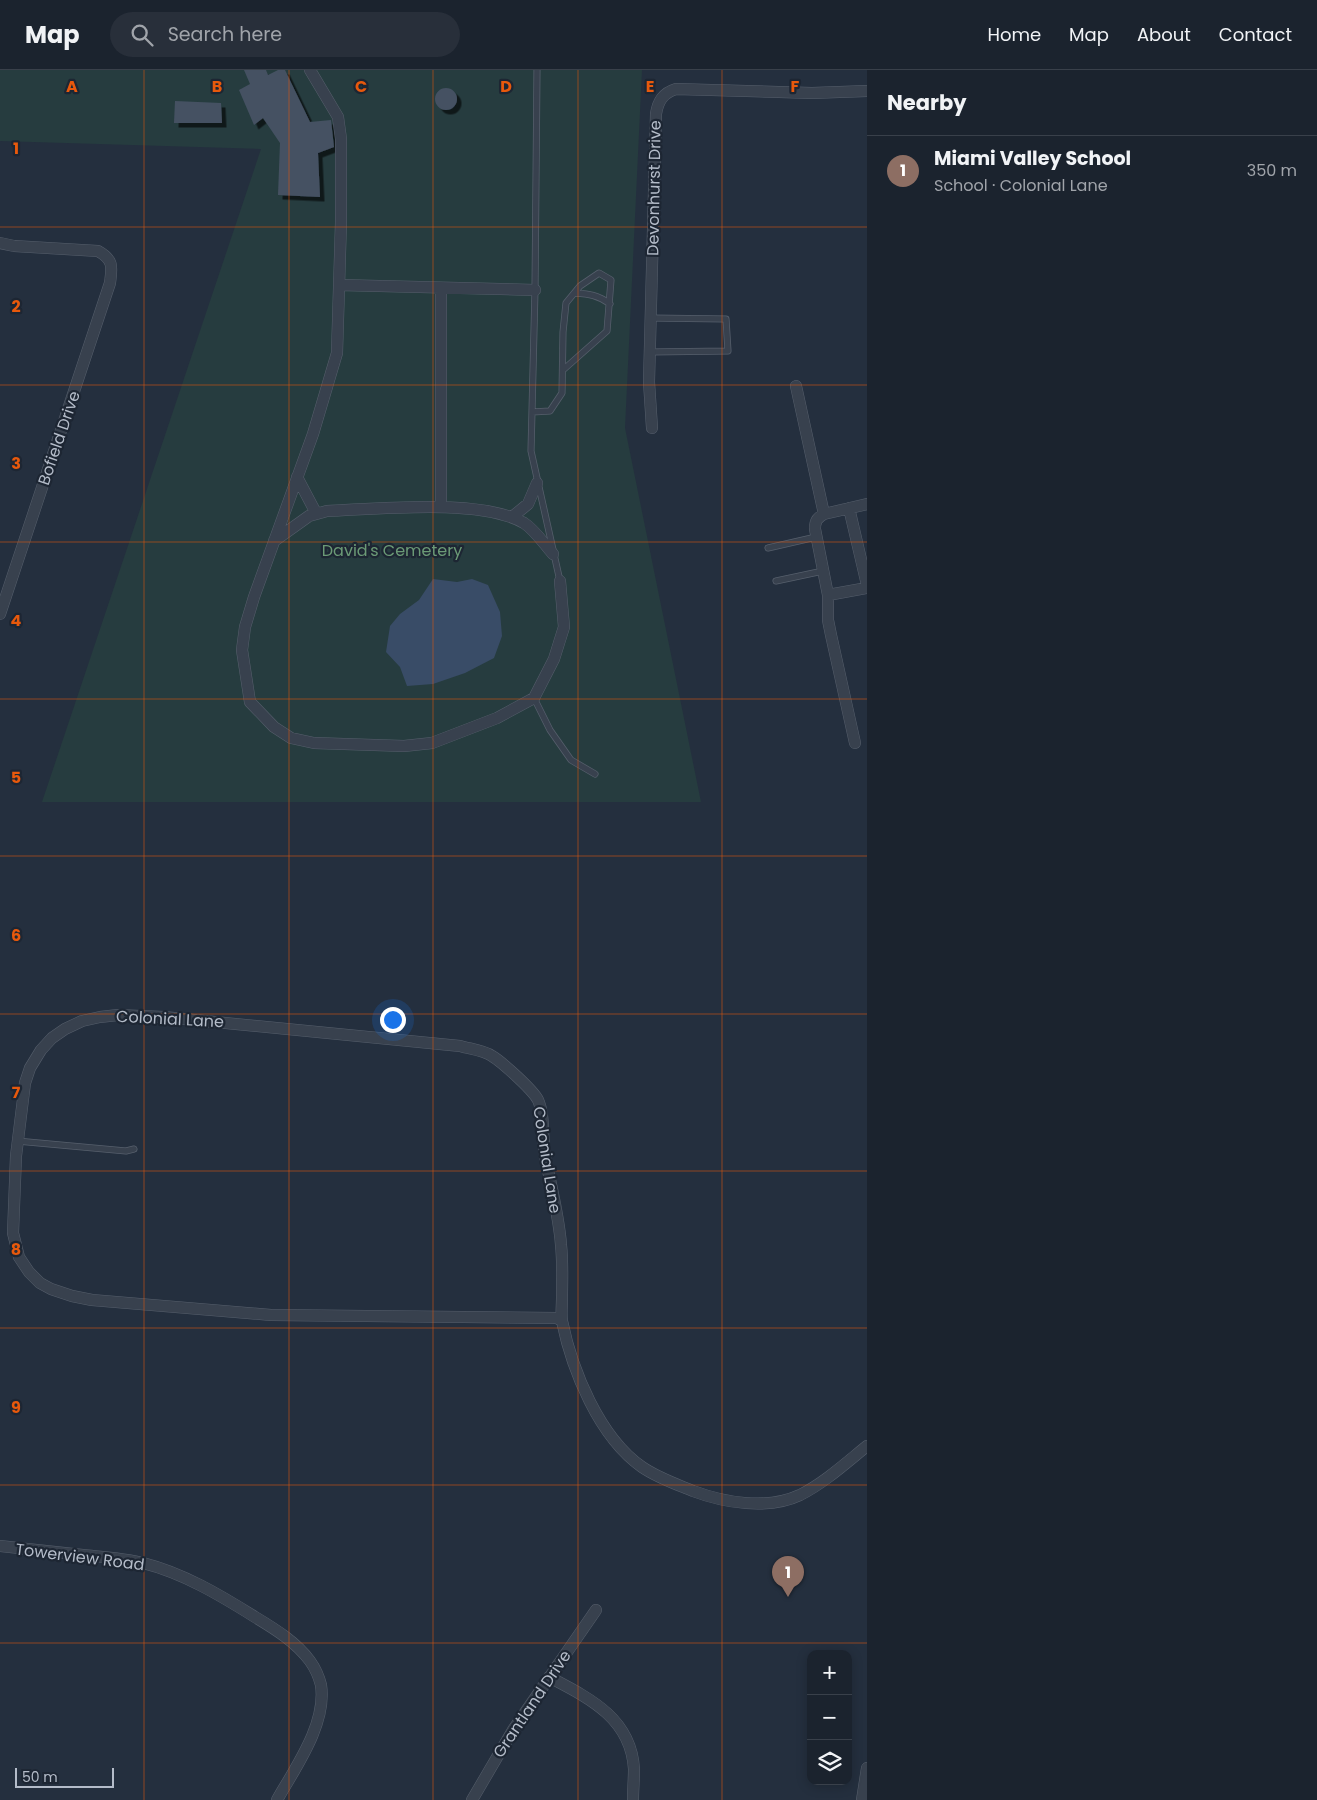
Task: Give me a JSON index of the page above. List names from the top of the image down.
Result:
{
  "streets": {
    "street": [
      "Devonhurst Drive",
      "Bofield Drive",
      "Colonial Lane",
      "Towerview Road",
      "Grantland Drive"
    ]
  },
  "parks": ["David's Cemetery"],
  "scale_bar": "50 m",
  "page": {
    "header": "Map",
    "search": "Search here",
    "nav": [
      "Home",
      "Map",
      "About",
      "Contact"
    ],
    "heading": "Nearby",
    "list": [
      {
        "mark": "1",
        "name": "Miami Valley School",
        "note": "School · Colonial Lane",
        "value": "350 m"
      }
    ],
    "pins": "1",
    "map_buttons": ["+", "−"],
    "scale": "50 m"
  },
  "grid": {
    "columns": [
      "A",
      "B",
      "C",
      "D",
      "E",
      "F"
    ],
    "rows": [
      "1",
      "2",
      "3",
      "4",
      "5",
      "6",
      "7",
      "8",
      "9"
    ]
  }
}
